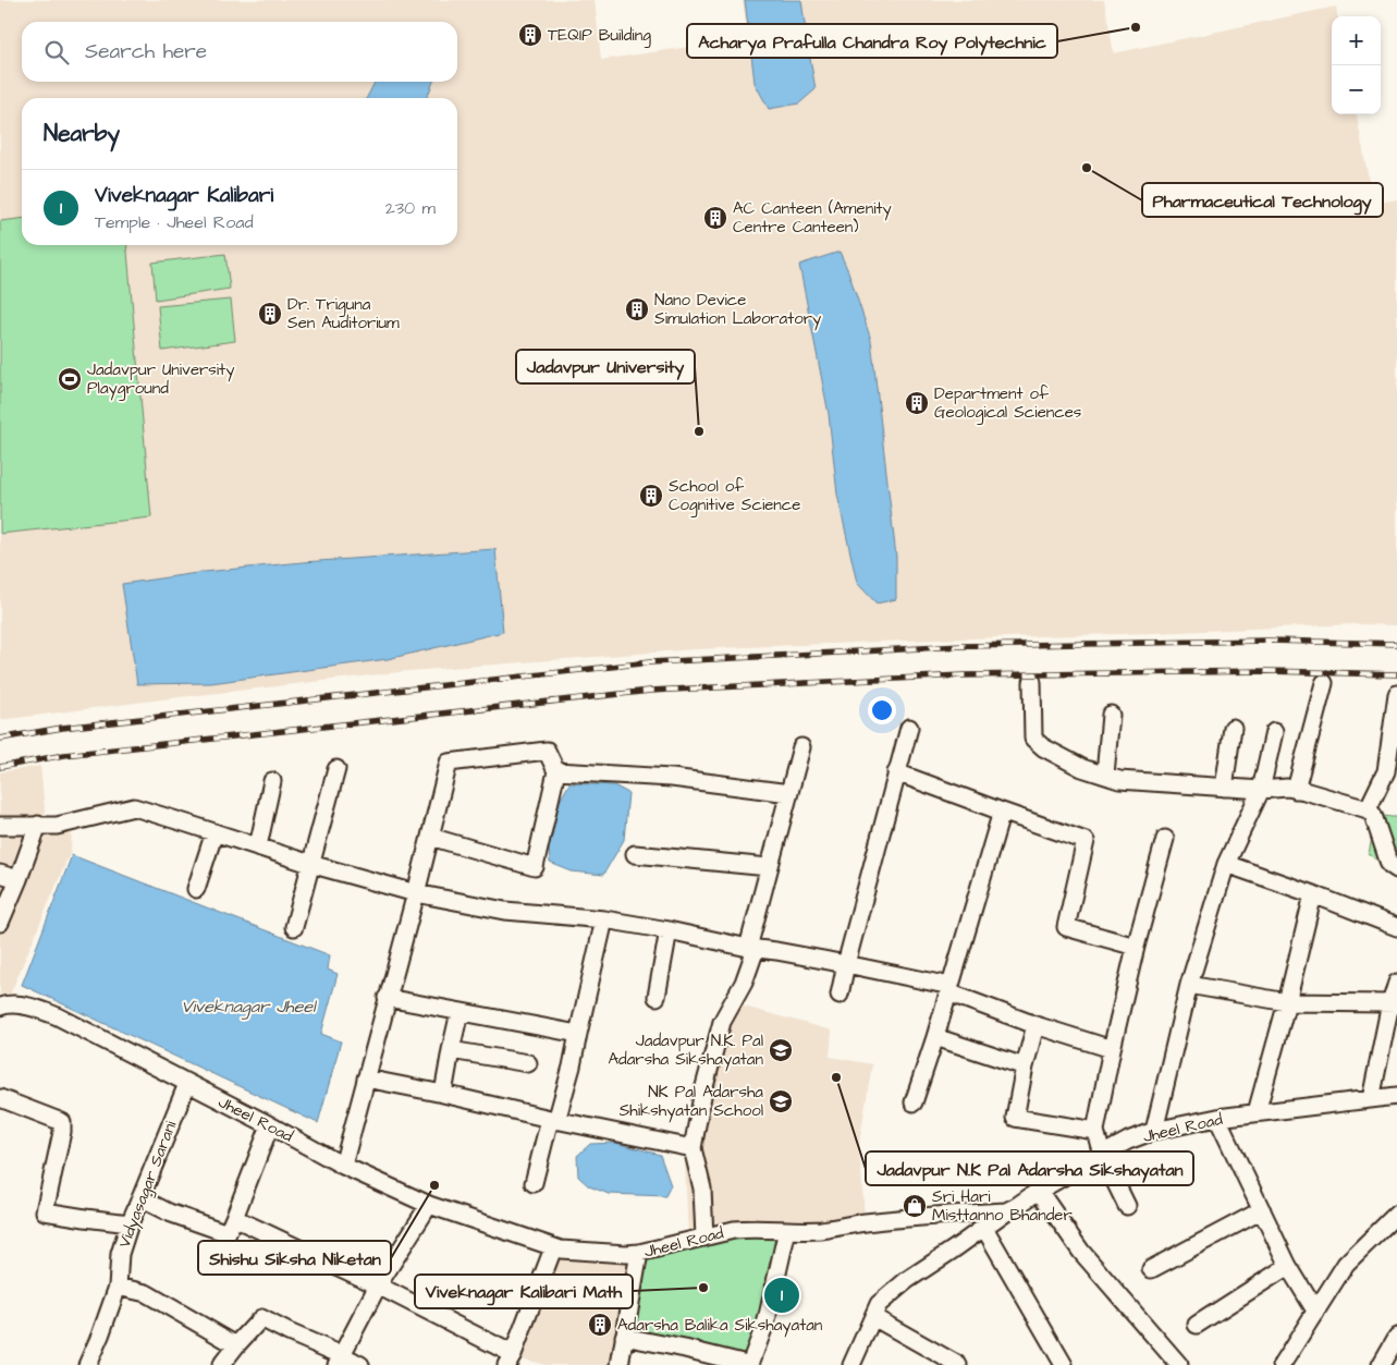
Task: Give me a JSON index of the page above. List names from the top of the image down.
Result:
{
  "streets": {
    "street": ["Jheel Road", "Vidyasagar Sarani"]
  },
  "crossings": [
    ["Jheel Road", "Vidyasagar Sarani"]
  ],
  "water": ["Viveknagar Jheel"],
  "places": {
    "other": [
      "Acharya Prafulla Chandra Roy Polytechnic",
      "Pharmaceutical Technology",
      "Jadavpur University",
      "Jadavpur N.K Pal Adarsha Sikshayatan",
      "Shishu Siksha Niketan",
      "Viveknagar Kalibari Math"
    ],
    "building": [
      "TEQIP Building",
      "AC Canteen (Amenity Centre Canteen)",
      "Nano Device Simulation Laboratory",
      "Dr. Triguna Sen Auditorium",
      "Department of Geological Sciences",
      "School of Cognitive Science",
      "Adarsha Balika Sikshayatan"
    ],
    "sports": ["Jadavpur University Playground"],
    "school or university": ["Jadavpur N.K. Pal Adarsha Sikshayatan", "NK Pal Adarsha Shikshyatan School"],
    "shop": ["Sri Hari Misttanno Bhander"]
  },
  "page": {
    "map_buttons": ["+", "−"],
    "search": "Search here",
    "heading": "Nearby",
    "list": [
      {
        "mark": "1",
        "name": "Viveknagar Kalibari",
        "note": "Temple · Jheel Road",
        "value": "230 m"
      }
    ],
    "pins": "1"
  }
}
